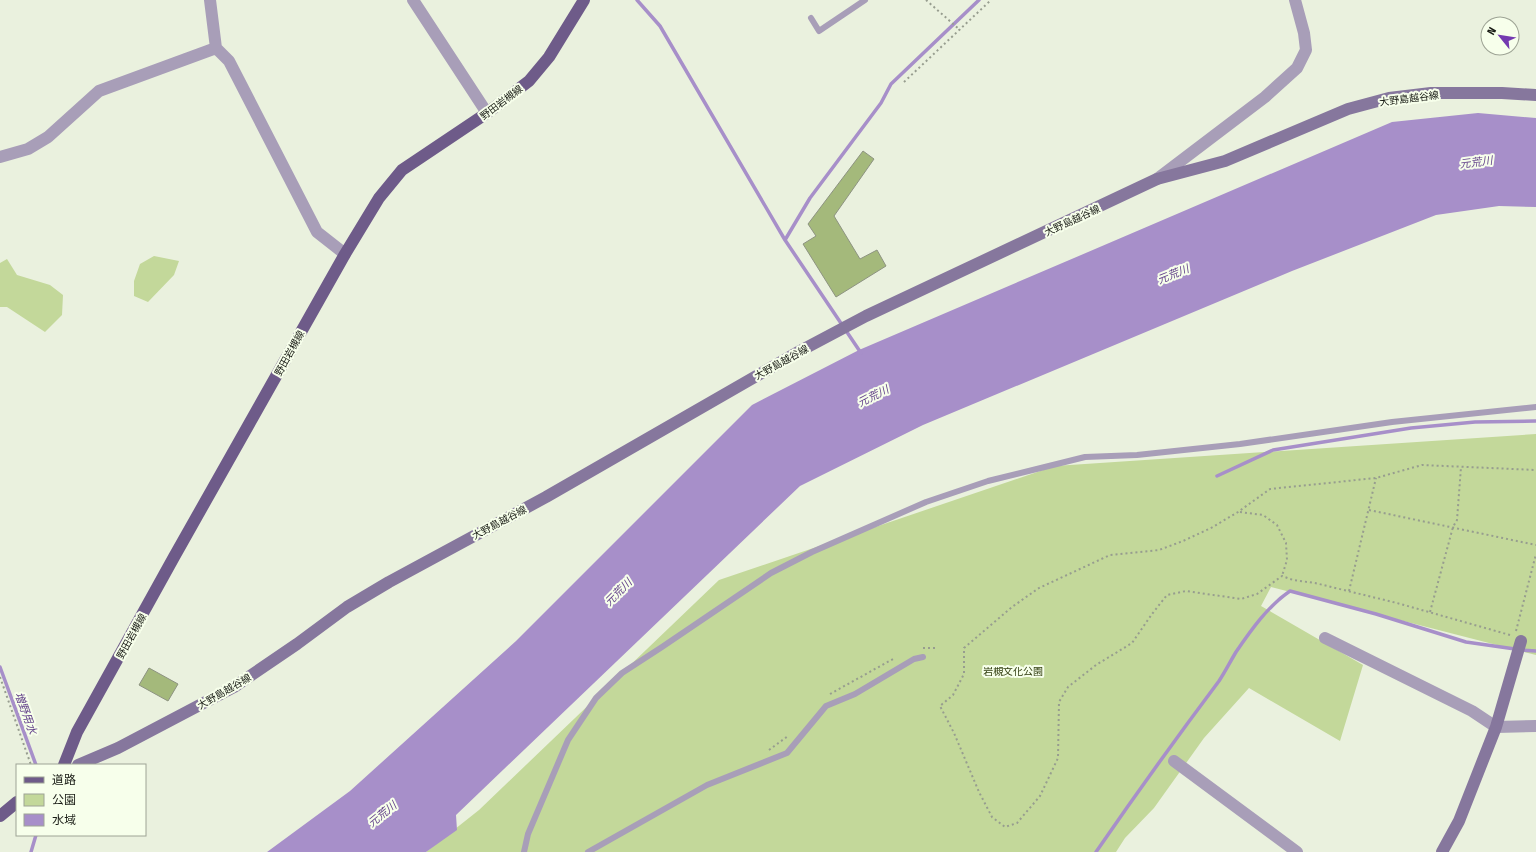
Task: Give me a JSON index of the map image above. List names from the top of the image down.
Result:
{
  "streets": {
    "main road": ["大野島越谷線", "野田岩槻線"]
  },
  "water": ["元荒川", "増野用水"],
  "parks": ["岩槻文化公園"],
  "legend": ["道路", "公園", "水域"],
  "north": "top left"
}
